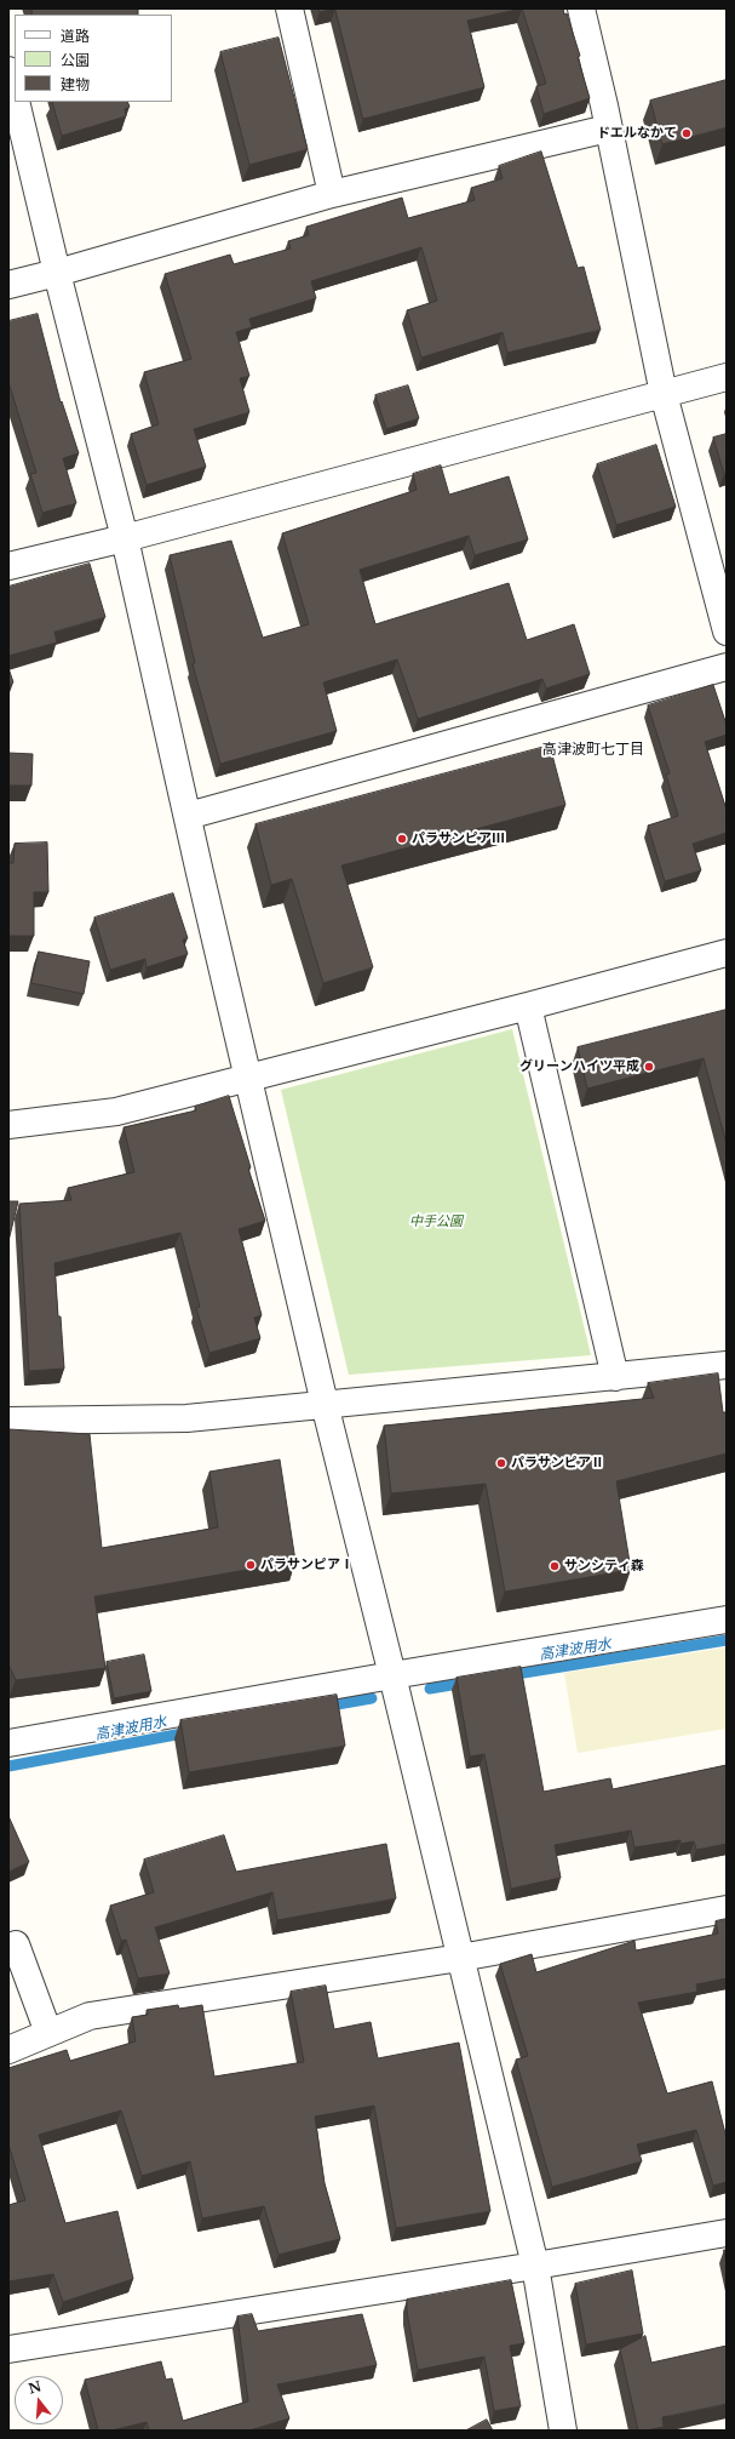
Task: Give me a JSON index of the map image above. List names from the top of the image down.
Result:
{
  "districts": ["高津波町七丁目"],
  "water": ["高津波用水"],
  "parks": ["中手公園"],
  "places": [
    "ドエルなかて",
    "パラサンピアⅢ",
    "グリーンハイツ平成",
    "パラサンピアⅡ",
    "パラサンピアⅠ",
    "サンシティ森"
  ],
  "legend": ["道路", "公園", "建物"],
  "north": "top"
}
